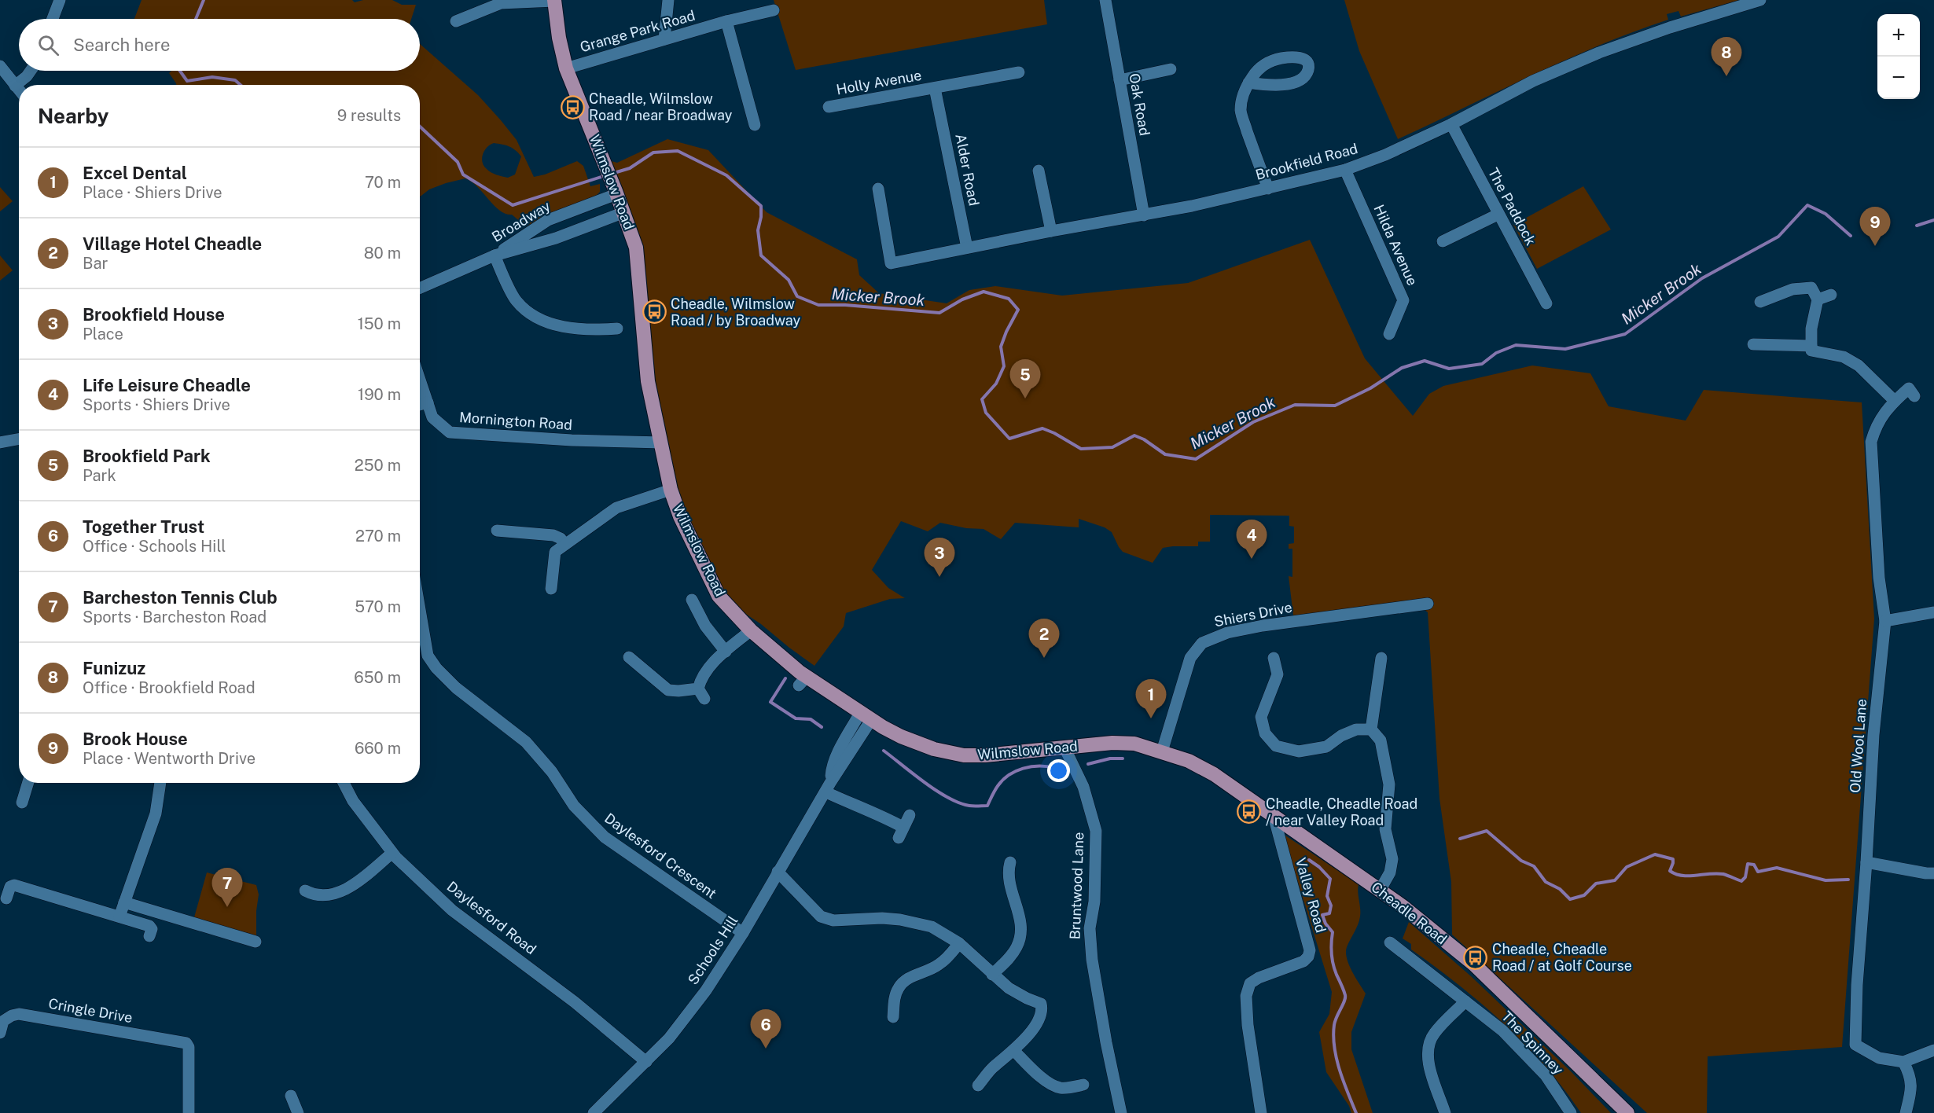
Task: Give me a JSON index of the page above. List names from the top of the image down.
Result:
{
  "streets": {
    "main road": ["Wilmslow Road", "Cheadle Road"],
    "street": [
      "Grange Park Road",
      "Holly Avenue",
      "Oak Road",
      "Brookfield Road",
      "Alder Road",
      "The Paddock",
      "Broadway",
      "Hilda Avenue",
      "Mornington Road",
      "Shiers Drive",
      "Old Wool Lane",
      "Daylesford Crescent",
      "Bruntwood Lane",
      "Valley Road",
      "Daylesford Road",
      "Schools Hill",
      "Cringle Drive",
      "The Spinney"
    ]
  },
  "crossings": [
    ["Grange Park Road", "Wilmslow Road"],
    ["Holly Avenue", "Alder Road"],
    ["Oak Road", "Brookfield Road"],
    ["Brookfield Road", "Alder Road"],
    ["Brookfield Road", "The Paddock"],
    ["Brookfield Road", "Hilda Avenue"],
    ["Wilmslow Road", "Broadway"],
    ["Wilmslow Road", "Mornington Road"],
    ["Wilmslow Road", "Shiers Drive"],
    ["Wilmslow Road", "Bruntwood Lane"],
    ["Wilmslow Road", "Cheadle Road"],
    ["Wilmslow Road", "Schools Hill"],
    ["Shiers Drive", "Cheadle Road"],
    ["Daylesford Crescent", "Schools Hill"],
    ["Valley Road", "Cheadle Road"],
    ["Daylesford Road", "Schools Hill"]
  ],
  "water": ["Micker Brook"],
  "places": {
    "bus stop": [
      "Cheadle, Wilmslow Road / near Broadway",
      "Cheadle, Wilmslow Road / by Broadway",
      "Cheadle, Cheadle Road / near Valley Road",
      "Cheadle, Cheadle Road / at Golf Course"
    ]
  },
  "page": {
    "map_buttons": ["+", "−"],
    "search": "Search here",
    "pins": [
      "8",
      "9",
      "5",
      "4",
      "3",
      "2",
      "1",
      "7",
      "6"
    ],
    "heading": ["Nearby", "9 results"],
    "list": [
      {
        "mark": "1",
        "name": "Excel Dental",
        "note": "Place · Shiers Drive",
        "value": "70 m"
      },
      {
        "mark": "2",
        "name": "Village Hotel Cheadle",
        "note": "Bar",
        "value": "80 m"
      },
      {
        "mark": "3",
        "name": "Brookfield House",
        "note": "Place",
        "value": "150 m"
      },
      {
        "mark": "4",
        "name": "Life Leisure Cheadle",
        "note": "Sports · Shiers Drive",
        "value": "190 m"
      },
      {
        "mark": "5",
        "name": "Brookfield Park",
        "note": "Park",
        "value": "250 m"
      },
      {
        "mark": "6",
        "name": "Together Trust",
        "note": "Office · Schools Hill",
        "value": "270 m"
      },
      {
        "mark": "7",
        "name": "Barcheston Tennis Club",
        "note": "Sports · Barcheston Road",
        "value": "570 m"
      },
      {
        "mark": "8",
        "name": "Funizuz",
        "note": "Office · Brookfield Road",
        "value": "650 m"
      },
      {
        "mark": "9",
        "name": "Brook House",
        "note": "Place · Wentworth Drive",
        "value": "660 m"
      }
    ]
  }
}
